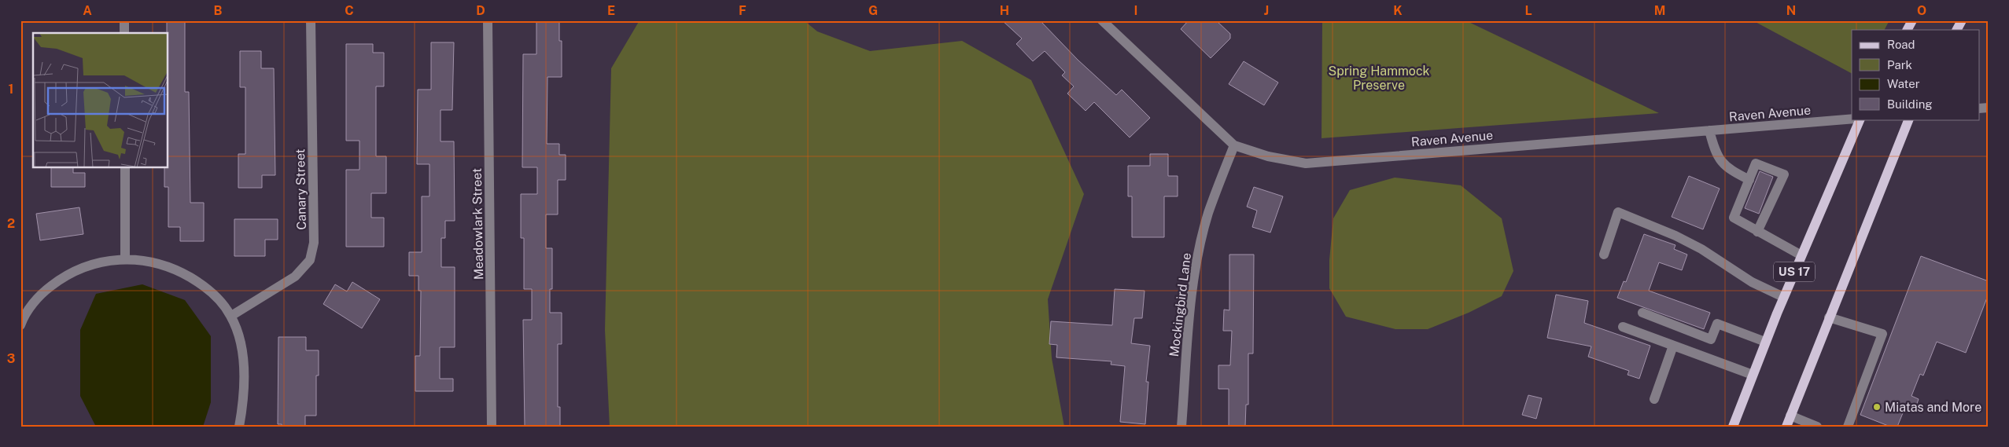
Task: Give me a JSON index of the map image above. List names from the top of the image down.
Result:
{
  "streets": {
    "main road": ["US 17"],
    "street": [
      "Raven Avenue",
      "Canary Street",
      "Meadowlark Street",
      "Mockingbird Lane"
    ]
  },
  "crossings": [
    ["Raven Avenue", "Mockingbird Lane"]
  ],
  "parks": ["Spring Hammock Preserve"],
  "places": ["Miatas and More"],
  "legend": [
    "Road",
    "Park",
    "Water",
    "Building"
  ],
  "grid": {
    "columns": [
      "A",
      "B",
      "C",
      "D",
      "E",
      "F",
      "G",
      "H",
      "I",
      "J",
      "K",
      "L",
      "M",
      "N",
      "O"
    ],
    "rows": ["1", "2", "3"]
  }
}
